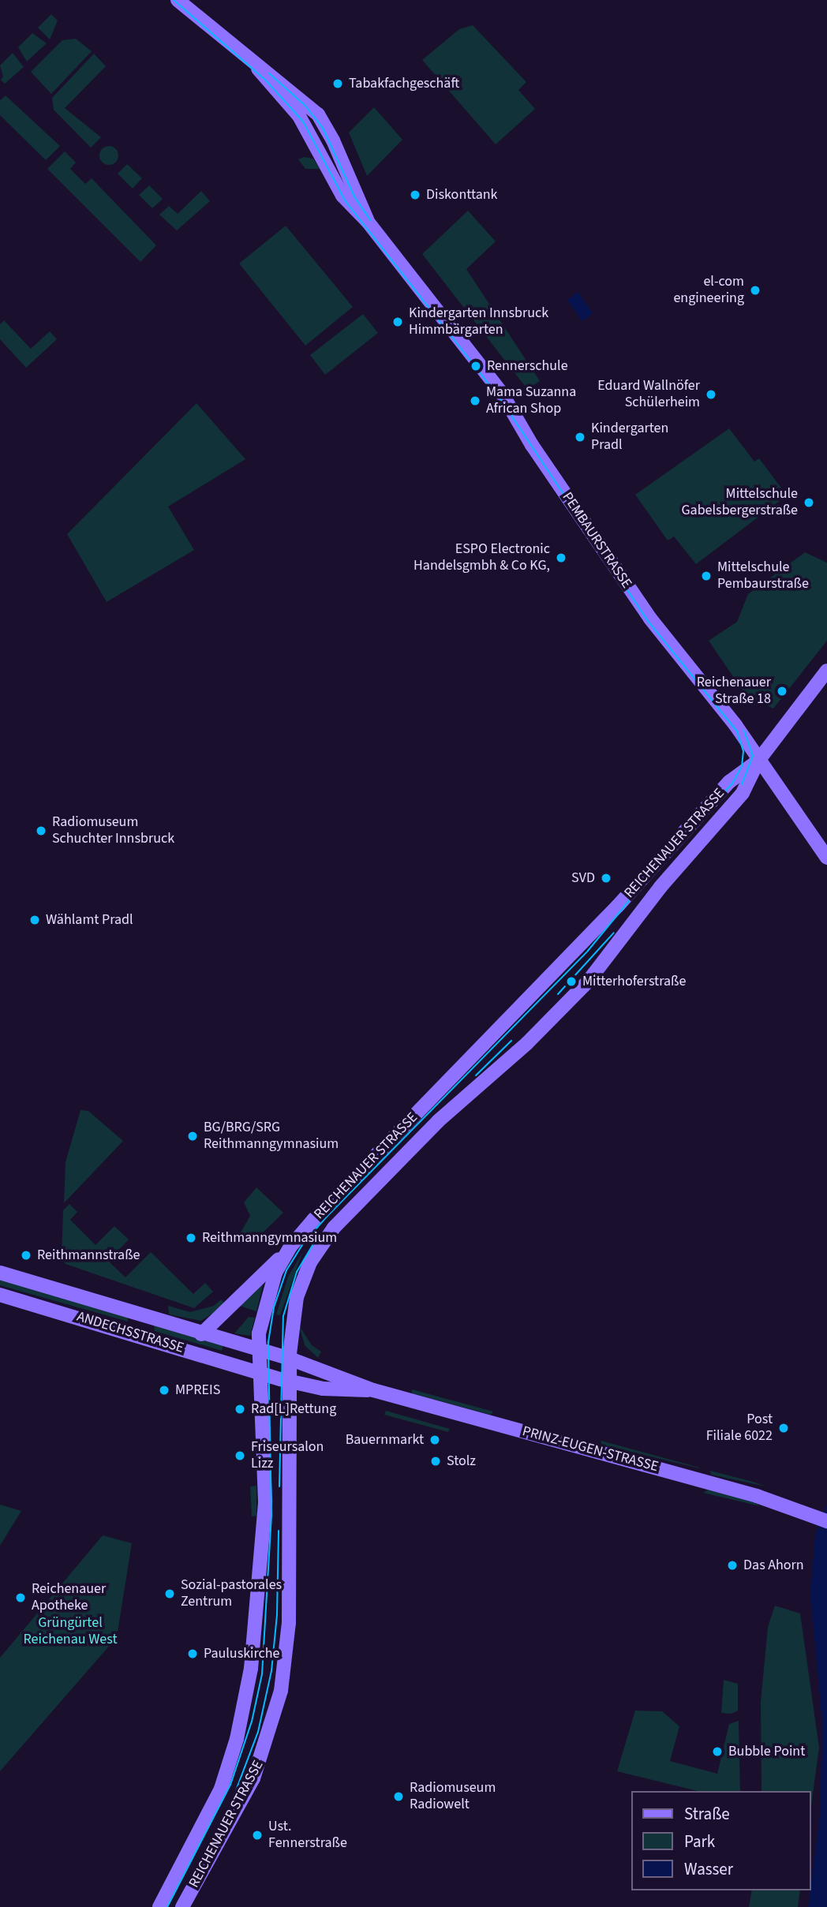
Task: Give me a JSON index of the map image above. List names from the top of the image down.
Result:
{
  "streets": {
    "street": [
      "PEMBAURSTRASSE",
      "REICHENAUER STRASSE",
      "ANDECHSSTRASSE",
      "PRINZ-EUGEN-STRASSE"
    ]
  },
  "crossings": [
    ["PEMBAURSTRASSE", "REICHENAUER STRASSE"],
    ["REICHENAUER STRASSE", "ANDECHSSTRASSE"],
    ["REICHENAUER STRASSE", "PRINZ-EUGEN-STRASSE"],
    ["ANDECHSSTRASSE", "PRINZ-EUGEN-STRASSE"]
  ],
  "parks": ["Grüngürtel Reichenau West"],
  "places": [
    "Tabakfachgeschäft",
    "Diskonttank",
    "el-com engineering",
    "Kindergarten Innsbruck Himmbärgarten",
    "Rennerschule",
    "Eduard Wallnöfer Schülerheim",
    "Mama Suzanna African Shop",
    "Kindergarten Pradl",
    "Mittelschule Gabelsbergerstraße",
    "ESPO Electronic Handelsgmbh & Co KG,",
    "Mittelschule Pembaurstraße",
    "Reichenauer Straße 18",
    "Radiomuseum Schuchter Innsbruck",
    "SVD",
    "Wählamt Pradl",
    "Mitterhoferstraße",
    "BG/BRG/SRG Reithmanngymnasium",
    "Reithmanngymnasium",
    "Reithmannstraße",
    "MPREIS",
    "Rad[L]Rettung",
    "Post Filiale 6022",
    "Bauernmarkt",
    "Friseursalon Lizz",
    "Stolz",
    "Das Ahorn",
    "Sozial-pastorales Zentrum",
    "Reichenauer Apotheke",
    "Pauluskirche",
    "Bubble Point",
    "Radiomuseum Radiowelt",
    "Ust. Fennerstraße"
  ],
  "legend": ["Straße", "Park", "Wasser"]
}
